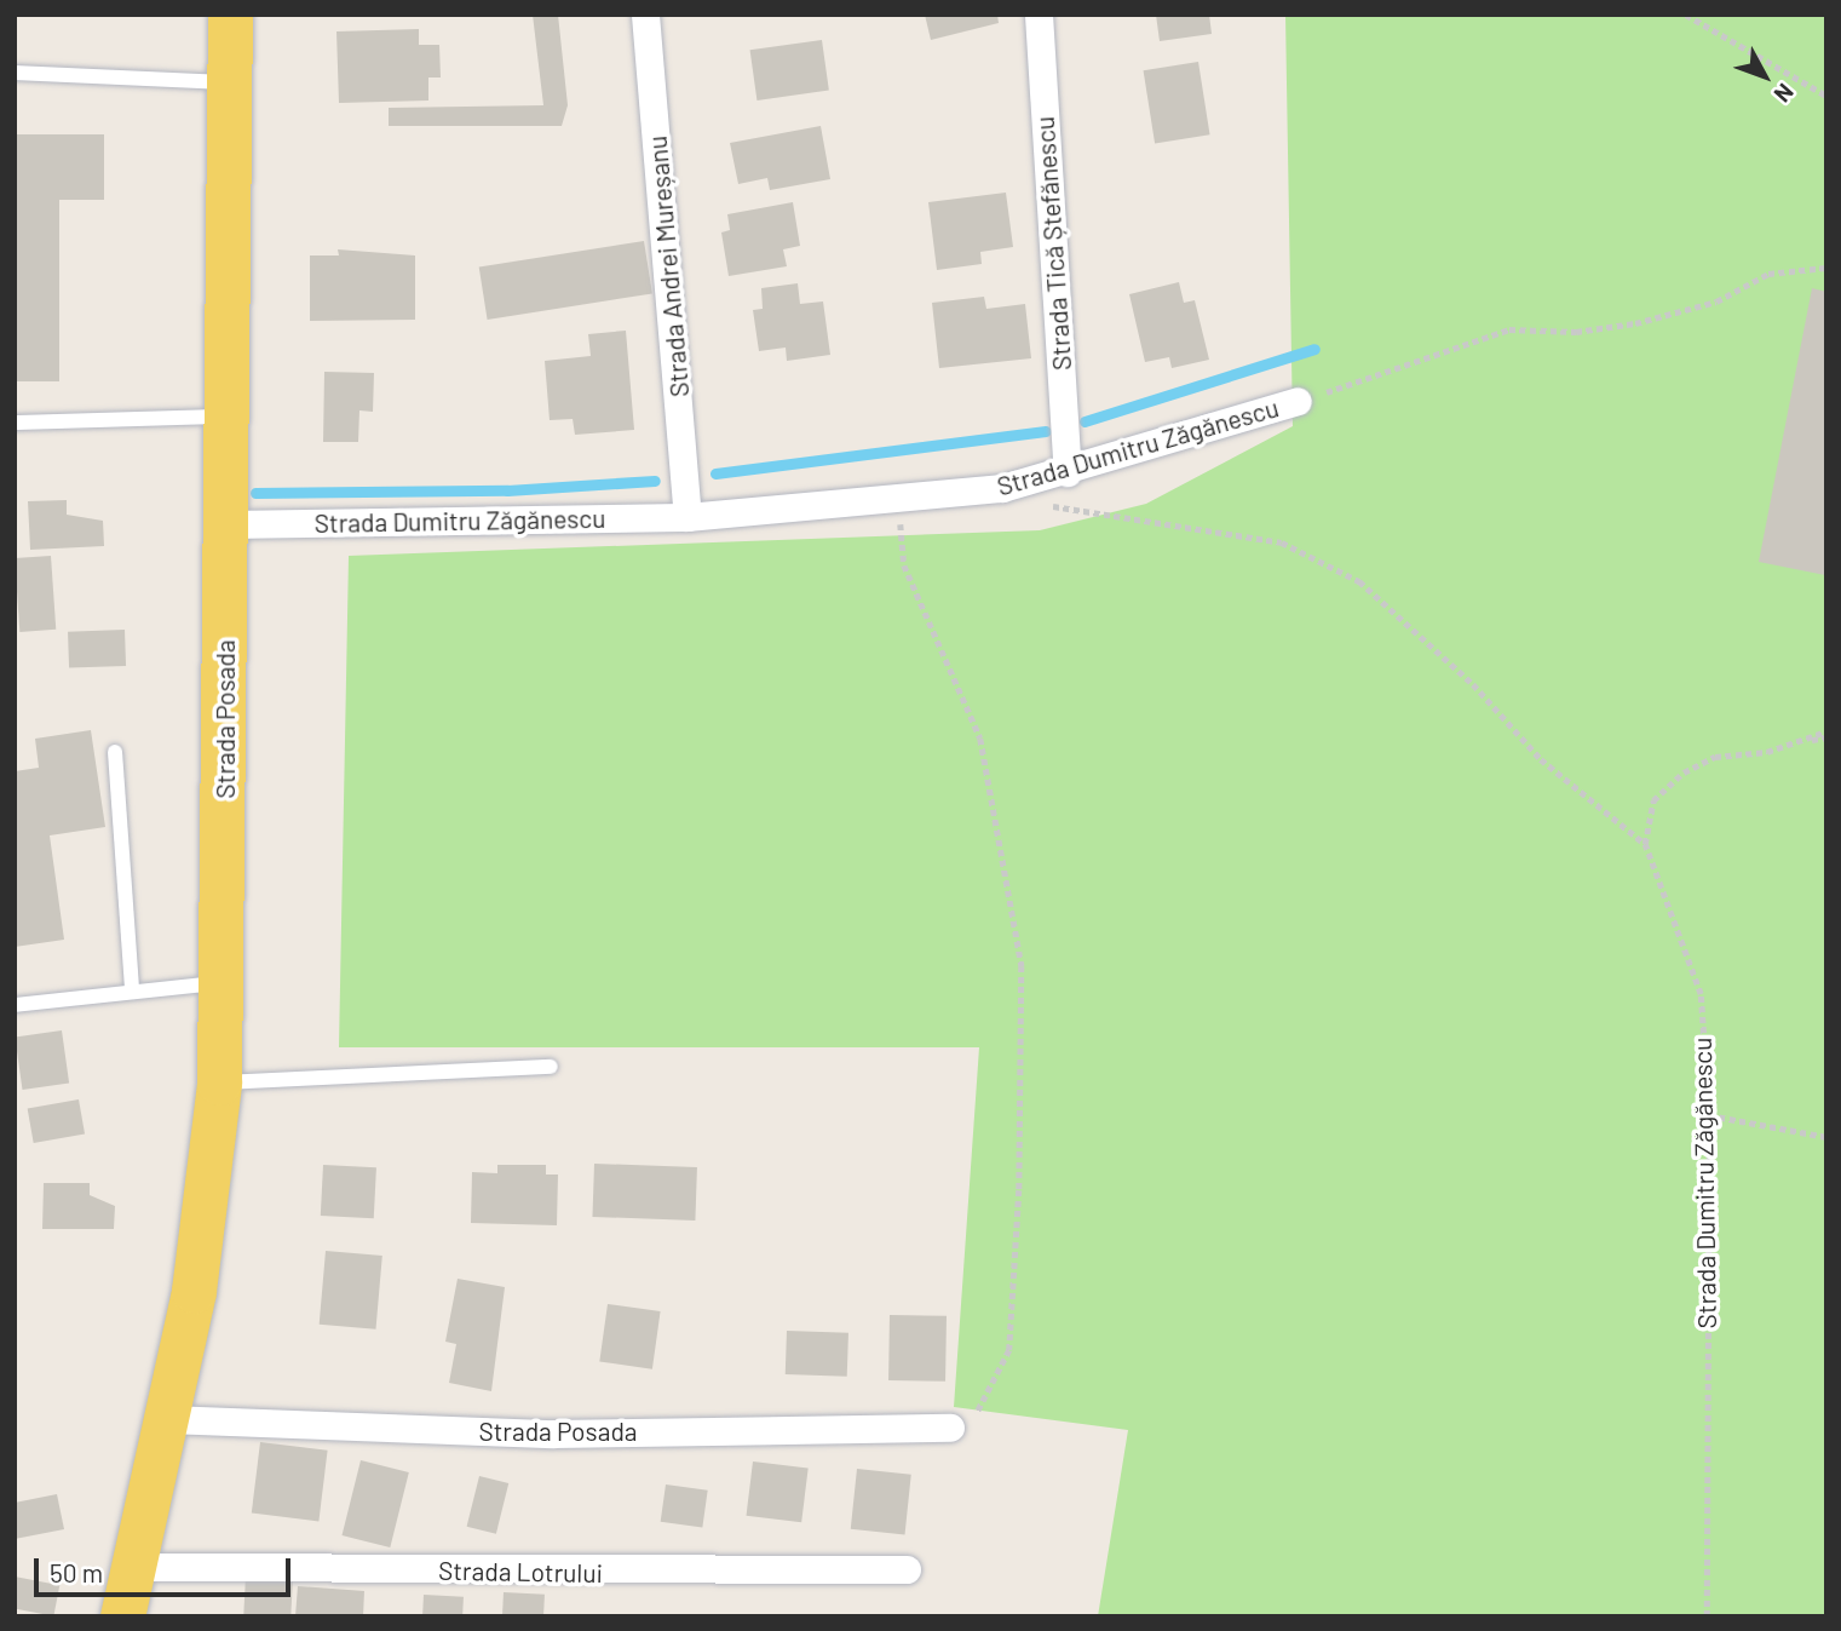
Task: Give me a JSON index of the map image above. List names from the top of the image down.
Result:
{
  "streets": {
    "main road": ["Strada Posada"],
    "street": [
      "Strada Tică Ștefănescu",
      "Strada Andrei Mureșanu",
      "Strada Dumitru Zăgănescu",
      "Strada Lotrului"
    ]
  },
  "crossings": [
    ["Strada Tică Ștefănescu", "Strada Dumitru Zăgănescu"],
    ["Strada Andrei Mureșanu", "Strada Dumitru Zăgănescu"],
    ["Strada Dumitru Zăgănescu", "Strada Posada"],
    ["Strada Posada", "Strada Lotrului"]
  ],
  "scale_bar": "50 m",
  "north": "bottom right"
}
